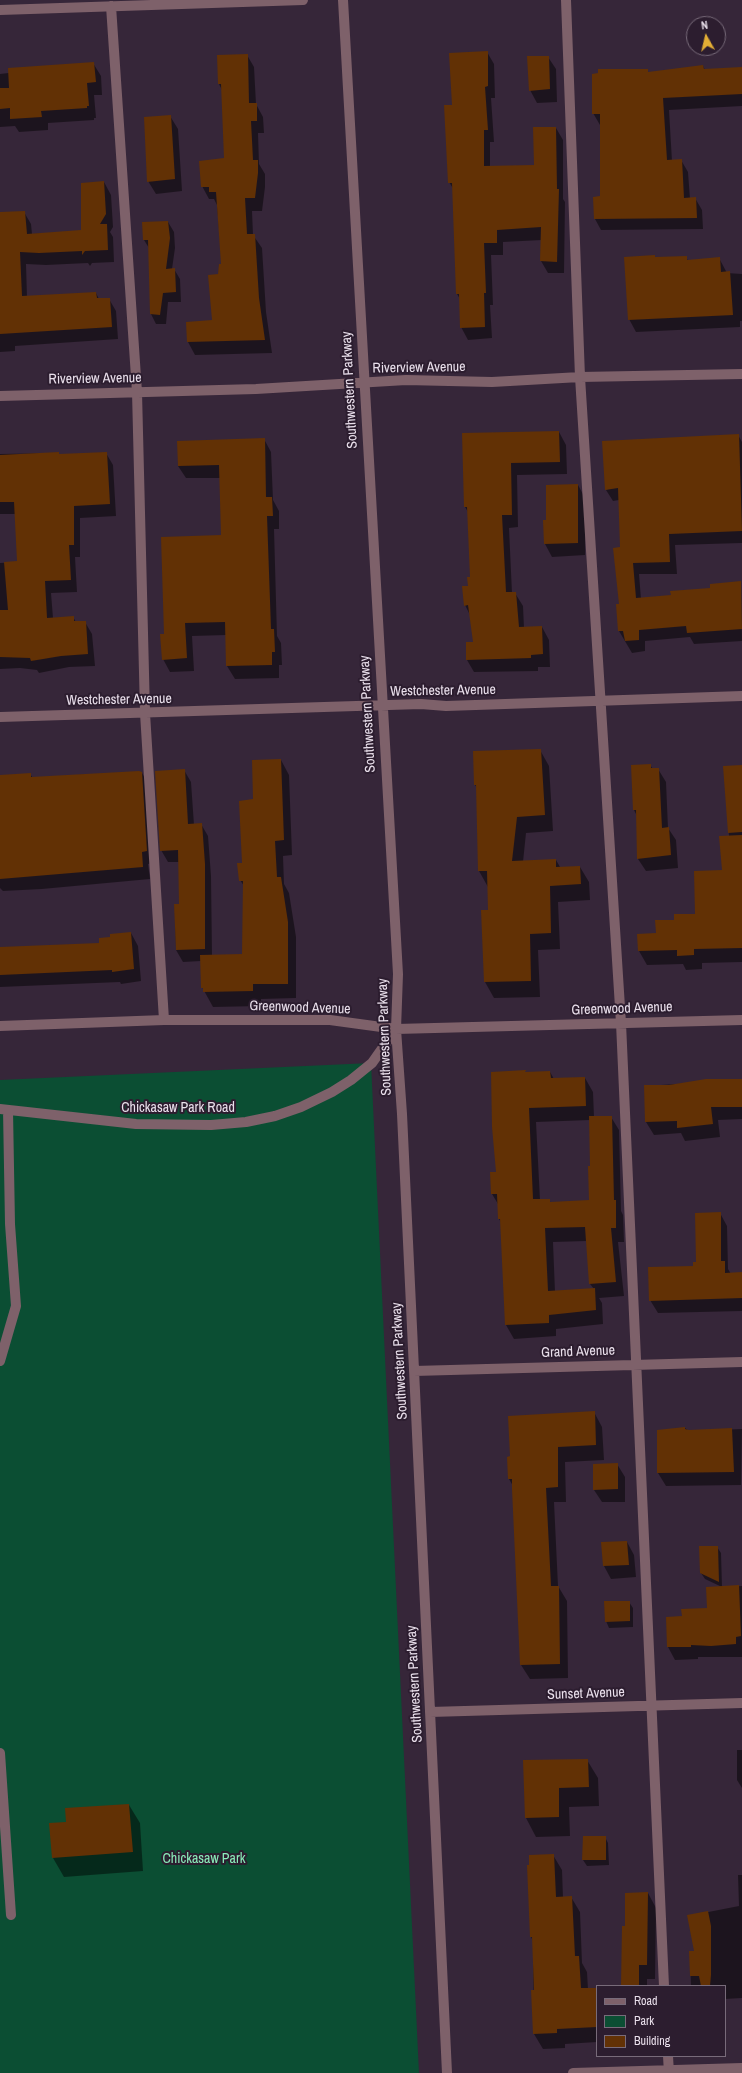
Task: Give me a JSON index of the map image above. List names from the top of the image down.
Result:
{
  "streets": {
    "street": [
      "Riverview Avenue",
      "Southwestern Parkway",
      "Westchester Avenue",
      "Greenwood Avenue",
      "Chickasaw Park Road",
      "Grand Avenue",
      "Sunset Avenue"
    ]
  },
  "crossings": [
    ["Riverview Avenue", "Southwestern Parkway"],
    ["Southwestern Parkway", "Westchester Avenue"],
    ["Southwestern Parkway", "Greenwood Avenue"],
    ["Southwestern Parkway", "Chickasaw Park Road"],
    ["Southwestern Parkway", "Grand Avenue"],
    ["Southwestern Parkway", "Sunset Avenue"],
    ["Greenwood Avenue", "Chickasaw Park Road"]
  ],
  "parks": ["Chickasaw Park"],
  "legend": ["Road", "Park", "Building"],
  "north": "top"
}
